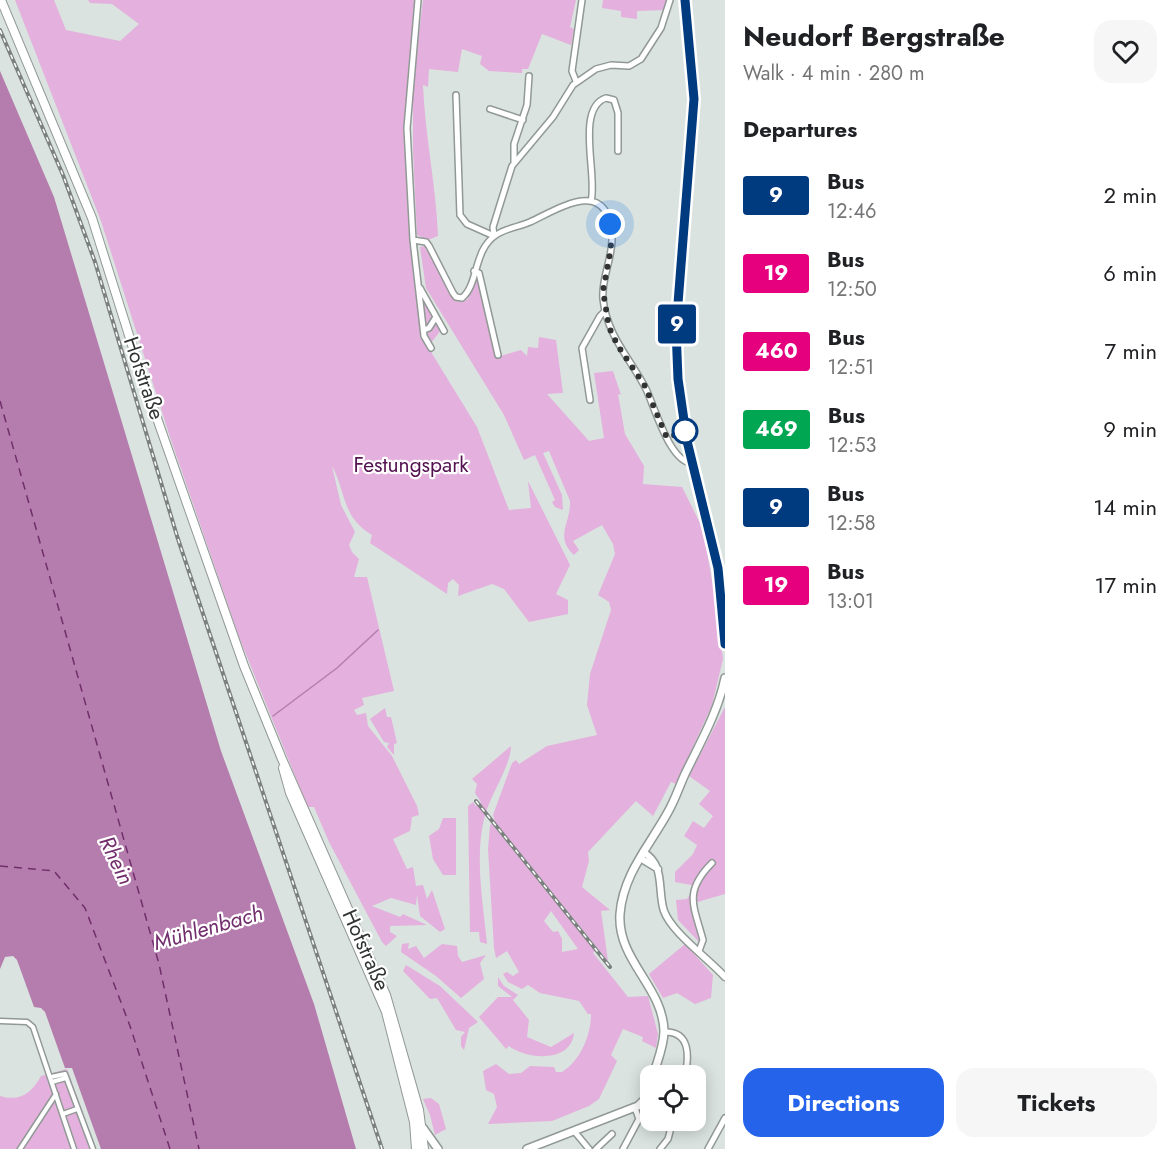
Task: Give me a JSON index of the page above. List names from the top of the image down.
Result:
{
  "streets": {
    "main road": ["Hofstraße"]
  },
  "water": ["Rhein", "Mühlenbach"],
  "parks": ["Festungspark"],
  "lines": ["bus line 9"],
  "page": {
    "on_map": "9",
    "heading": [
      ["Neudorf Bergstraße", "Walk · 4 min · 280 m"],
      "Departures"
    ],
    "list": [
      {
        "mark": "9",
        "name": "Bus",
        "note": "12:46",
        "value": "2 min"
      },
      {
        "mark": "19",
        "name": "Bus",
        "note": "12:50",
        "value": "6 min"
      },
      {
        "mark": "460",
        "name": "Bus",
        "note": "12:51",
        "value": "7 min"
      },
      {
        "mark": "469",
        "name": "Bus",
        "note": "12:53",
        "value": "9 min"
      },
      {
        "mark": "9",
        "name": "Bus",
        "note": "12:58",
        "value": "14 min"
      },
      {
        "mark": "19",
        "name": "Bus",
        "note": "13:01",
        "value": "17 min"
      }
    ],
    "buttons": ["Directions", "Tickets"]
  }
}
